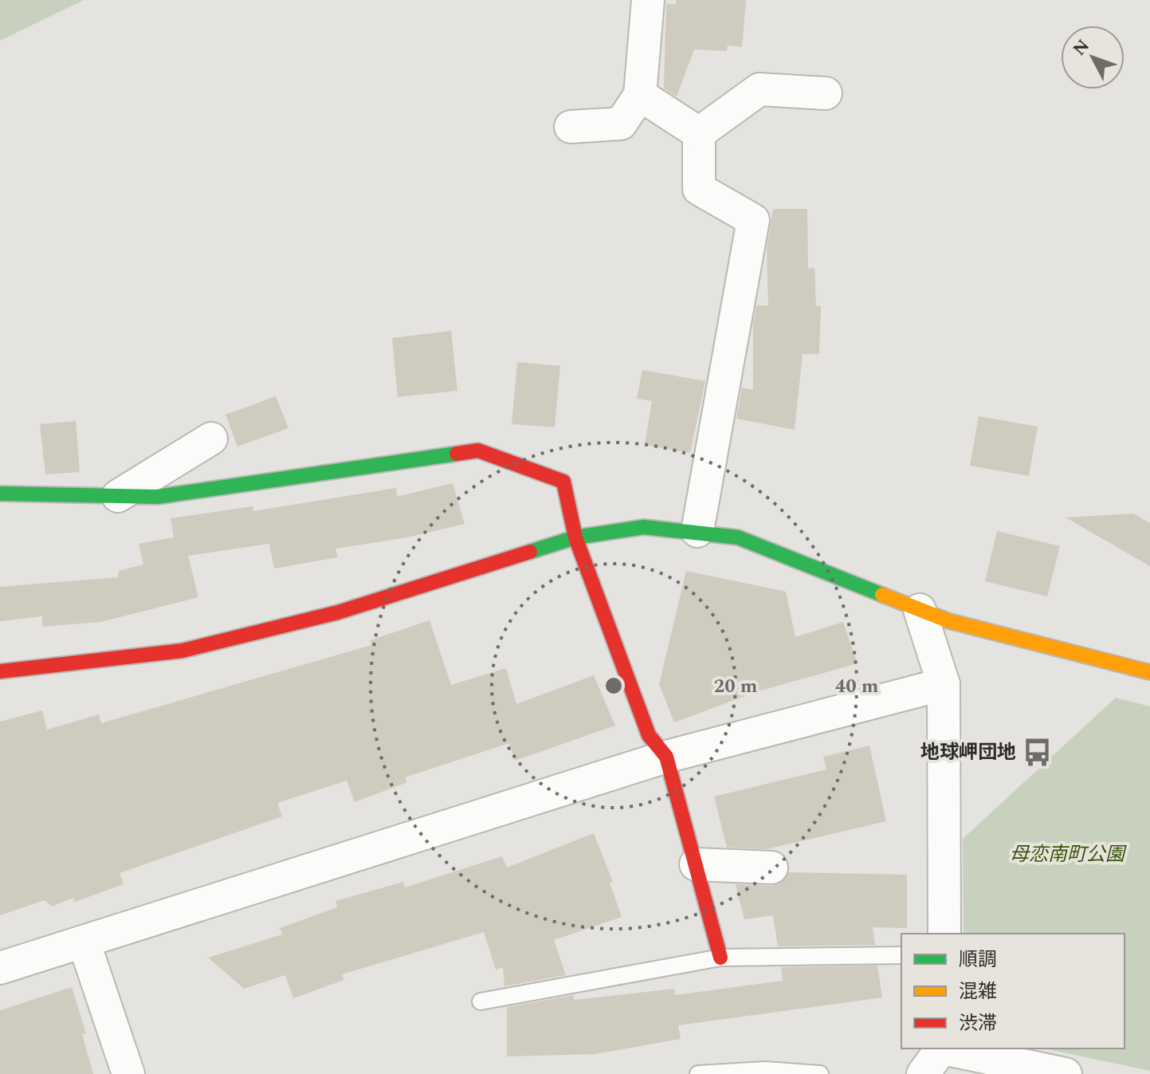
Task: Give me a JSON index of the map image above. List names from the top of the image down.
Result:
{
  "parks": ["母恋南町公園"],
  "places": {
    "bus stop": ["地球岬団地"]
  },
  "legend": ["順調", "混雑", "渋滞"],
  "north": "top left",
  "rings": ["20 m", "40 m"]
}
